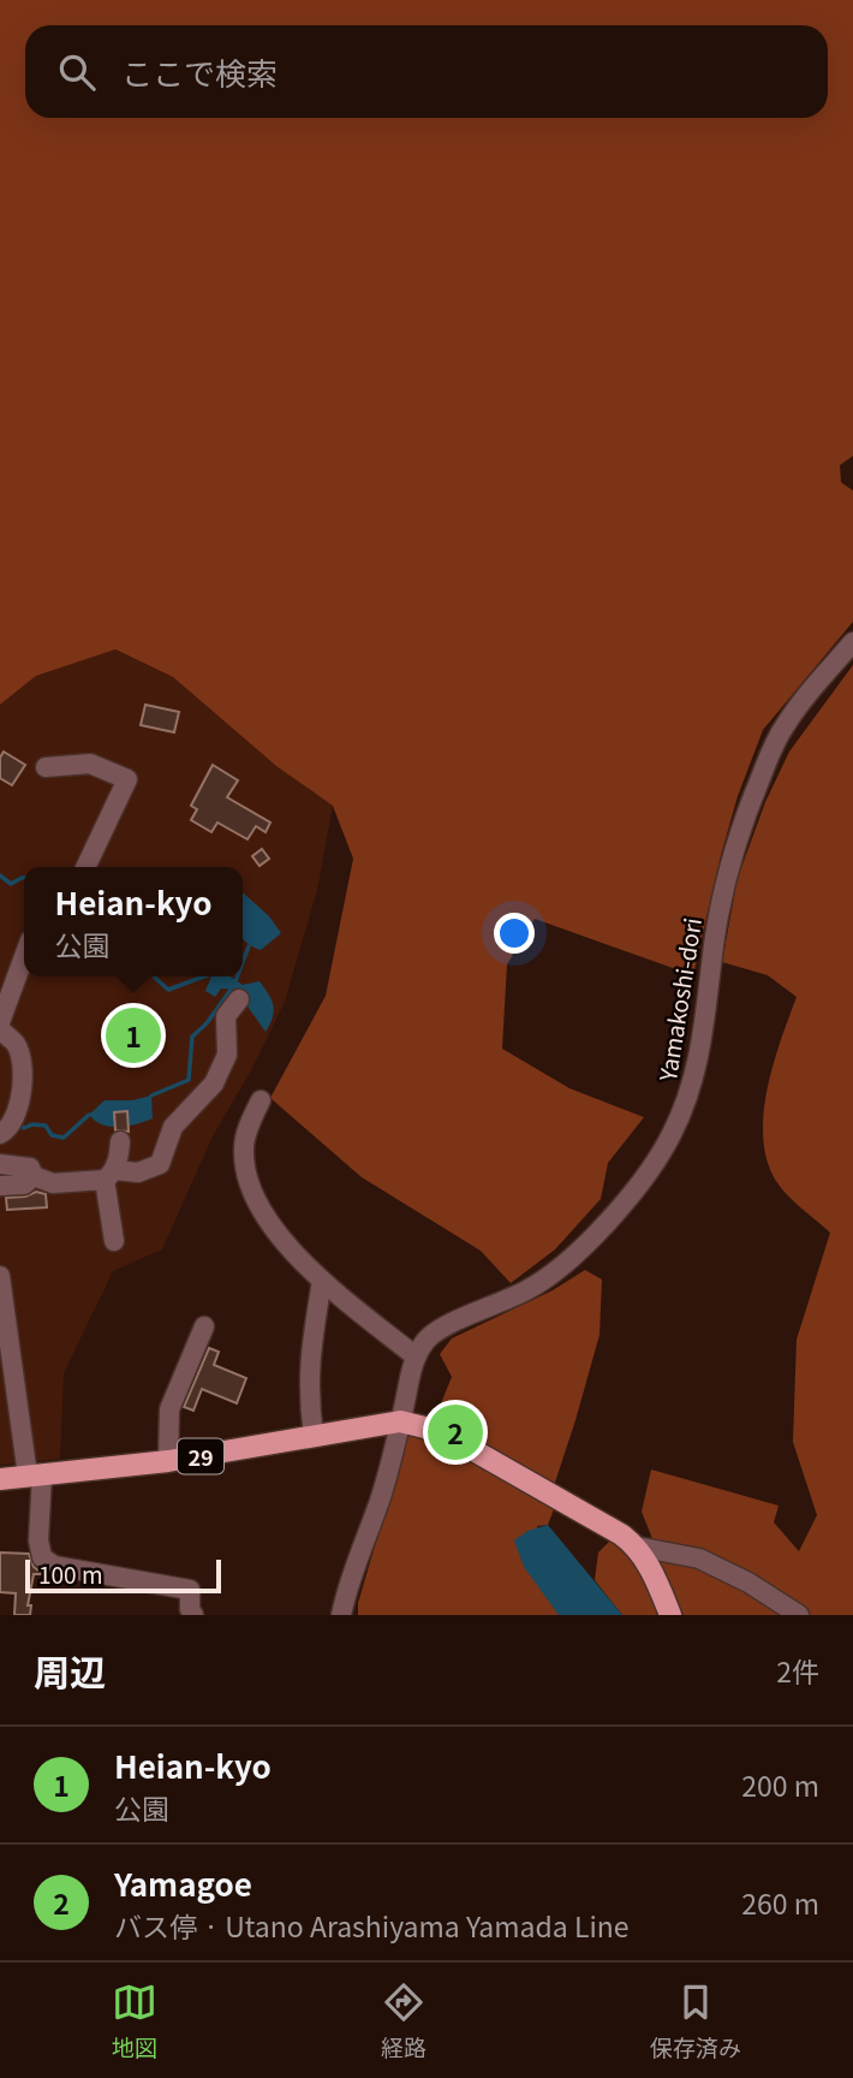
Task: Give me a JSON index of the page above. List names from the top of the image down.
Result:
{
  "streets": {
    "main road": ["29"],
    "street": ["Yamakoshi-dori"]
  },
  "scale_bar": "100 m",
  "page": {
    "search": "ここで検索",
    "popup": ["Heian-kyo", "公園"],
    "pins": ["1", "2"],
    "scale": "100 m",
    "heading": ["周辺", "2件"],
    "list": [
      {
        "mark": "1",
        "name": "Heian-kyo",
        "note": "公園",
        "value": "200 m"
      },
      {
        "mark": "2",
        "name": "Yamagoe",
        "note": "バス停 · Utano Arashiyama Yamada Line",
        "value": "260 m"
      }
    ],
    "nav": ["地図", "経路", "保存済み"]
  }
}
